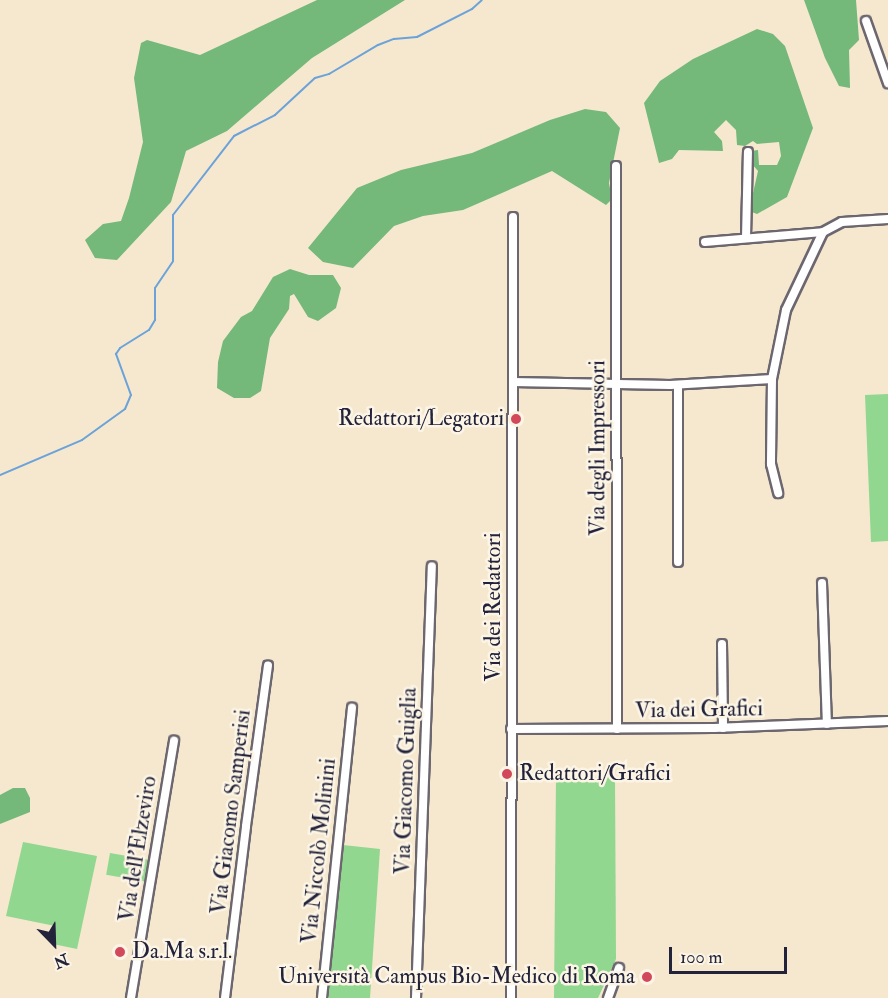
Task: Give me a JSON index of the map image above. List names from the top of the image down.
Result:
{
  "streets": {
    "street": [
      "Via degli Impressori",
      "Via dei Redattori",
      "Via dei Grafici",
      "Via Giacomo Guiglia",
      "Via Giacomo Samperisi",
      "Via dell'Elzeviro",
      "Via Niccolò Molinini"
    ]
  },
  "crossings": [
    ["Via degli Impressori", "Via dei Grafici"],
    ["Via dei Redattori", "Via dei Grafici"]
  ],
  "places": [
    "Redattori/Legatori",
    "Redattori/Grafici",
    "Da.Ma s.r.l.",
    "Università Campus Bio-Medico di Roma"
  ],
  "scale_bar": "100 m",
  "north": "bottom right"
}
